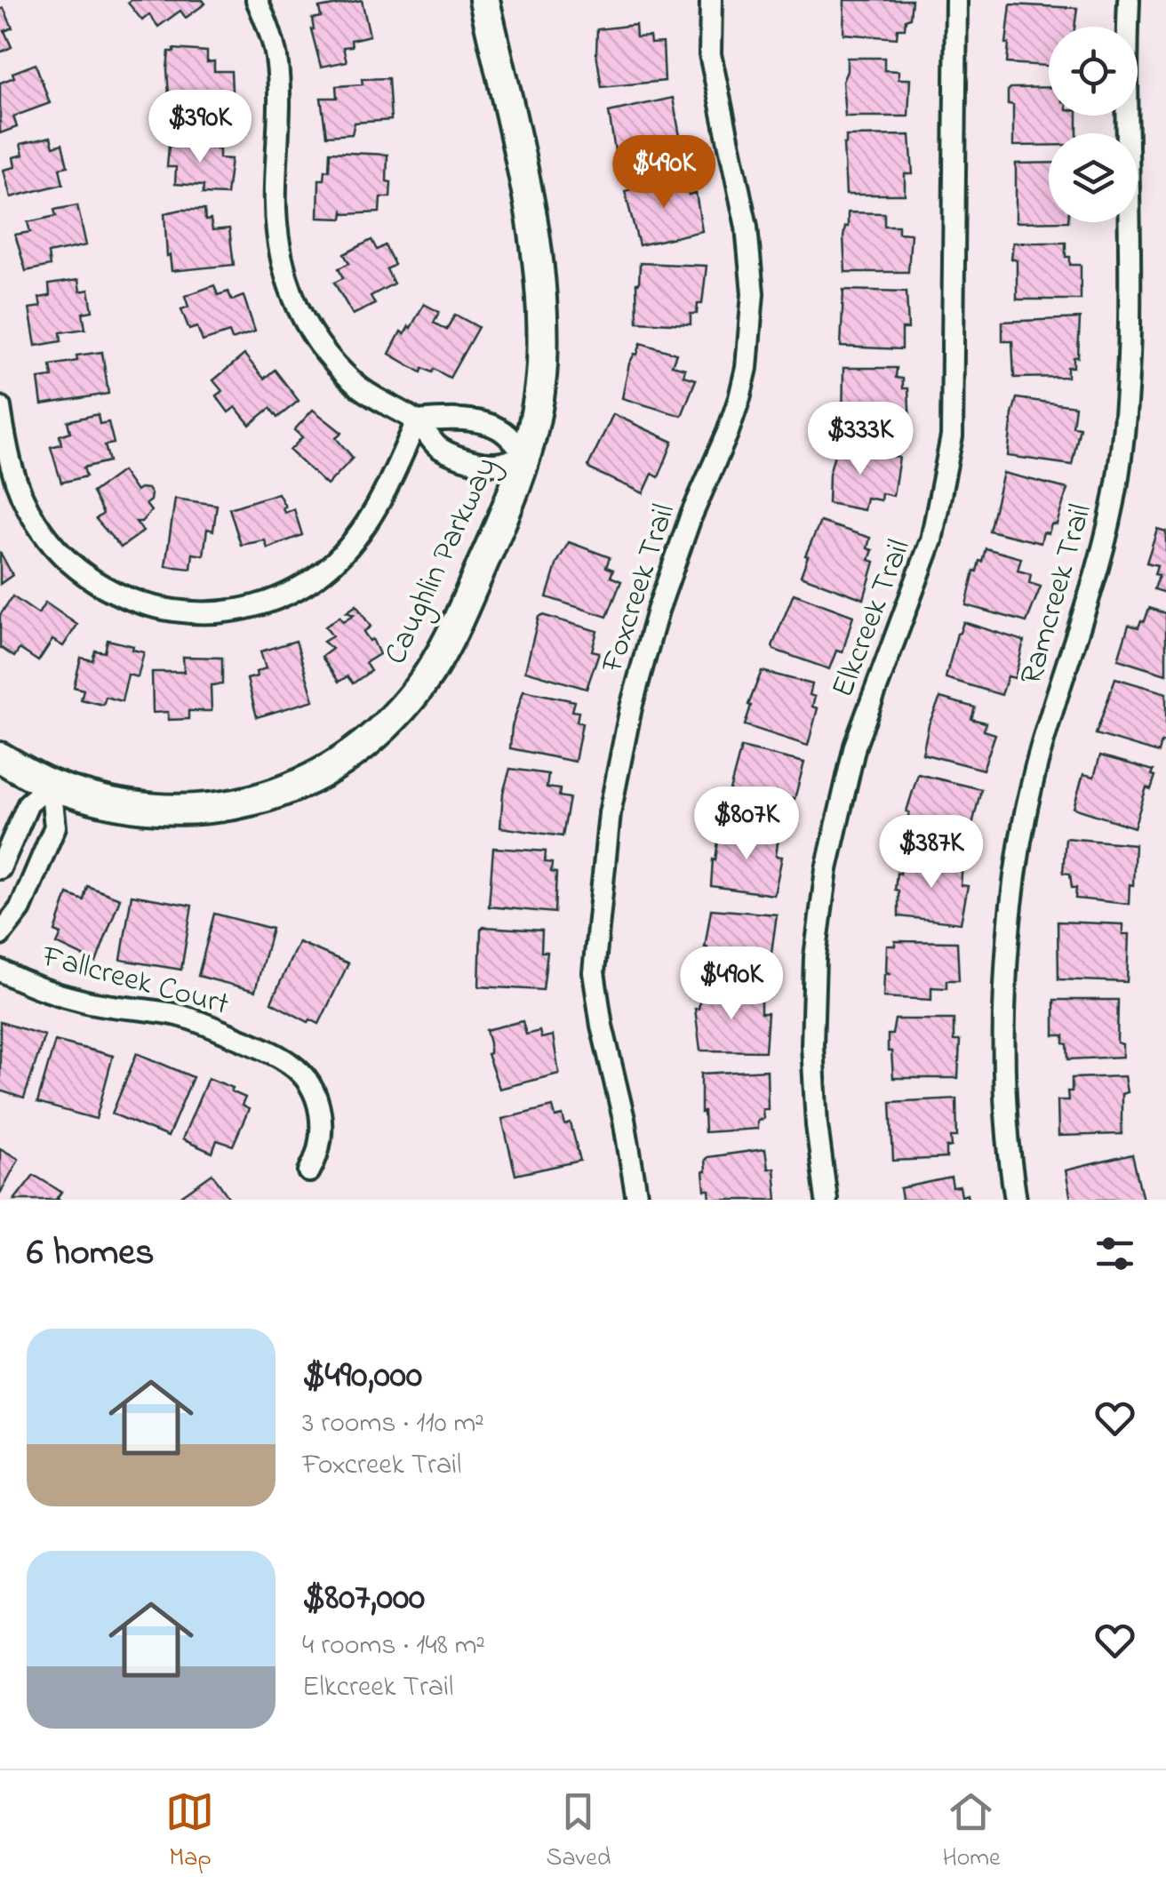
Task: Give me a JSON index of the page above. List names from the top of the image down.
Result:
{
  "streets": {
    "street": [
      "Caughlin Parkway",
      "Foxcreek Trail",
      "Ramcreek Trail",
      "Elkcreek Trail",
      "Fallcreek Court"
    ]
  },
  "page": {
    "price": [
      "$390K",
      "$490K",
      "$333K",
      "$807K",
      "$387K",
      "$490K"
    ],
    "heading": "6 homes",
    "list": [
      {
        "name": "$490,000",
        "note": "3 rooms · 110 m² · Foxcreek Trail"
      },
      {
        "name": "$807,000",
        "note": "4 rooms · 148 m² · Elkcreek Trail"
      }
    ],
    "tabs": ["Map", "Saved", "Home"]
  }
}
